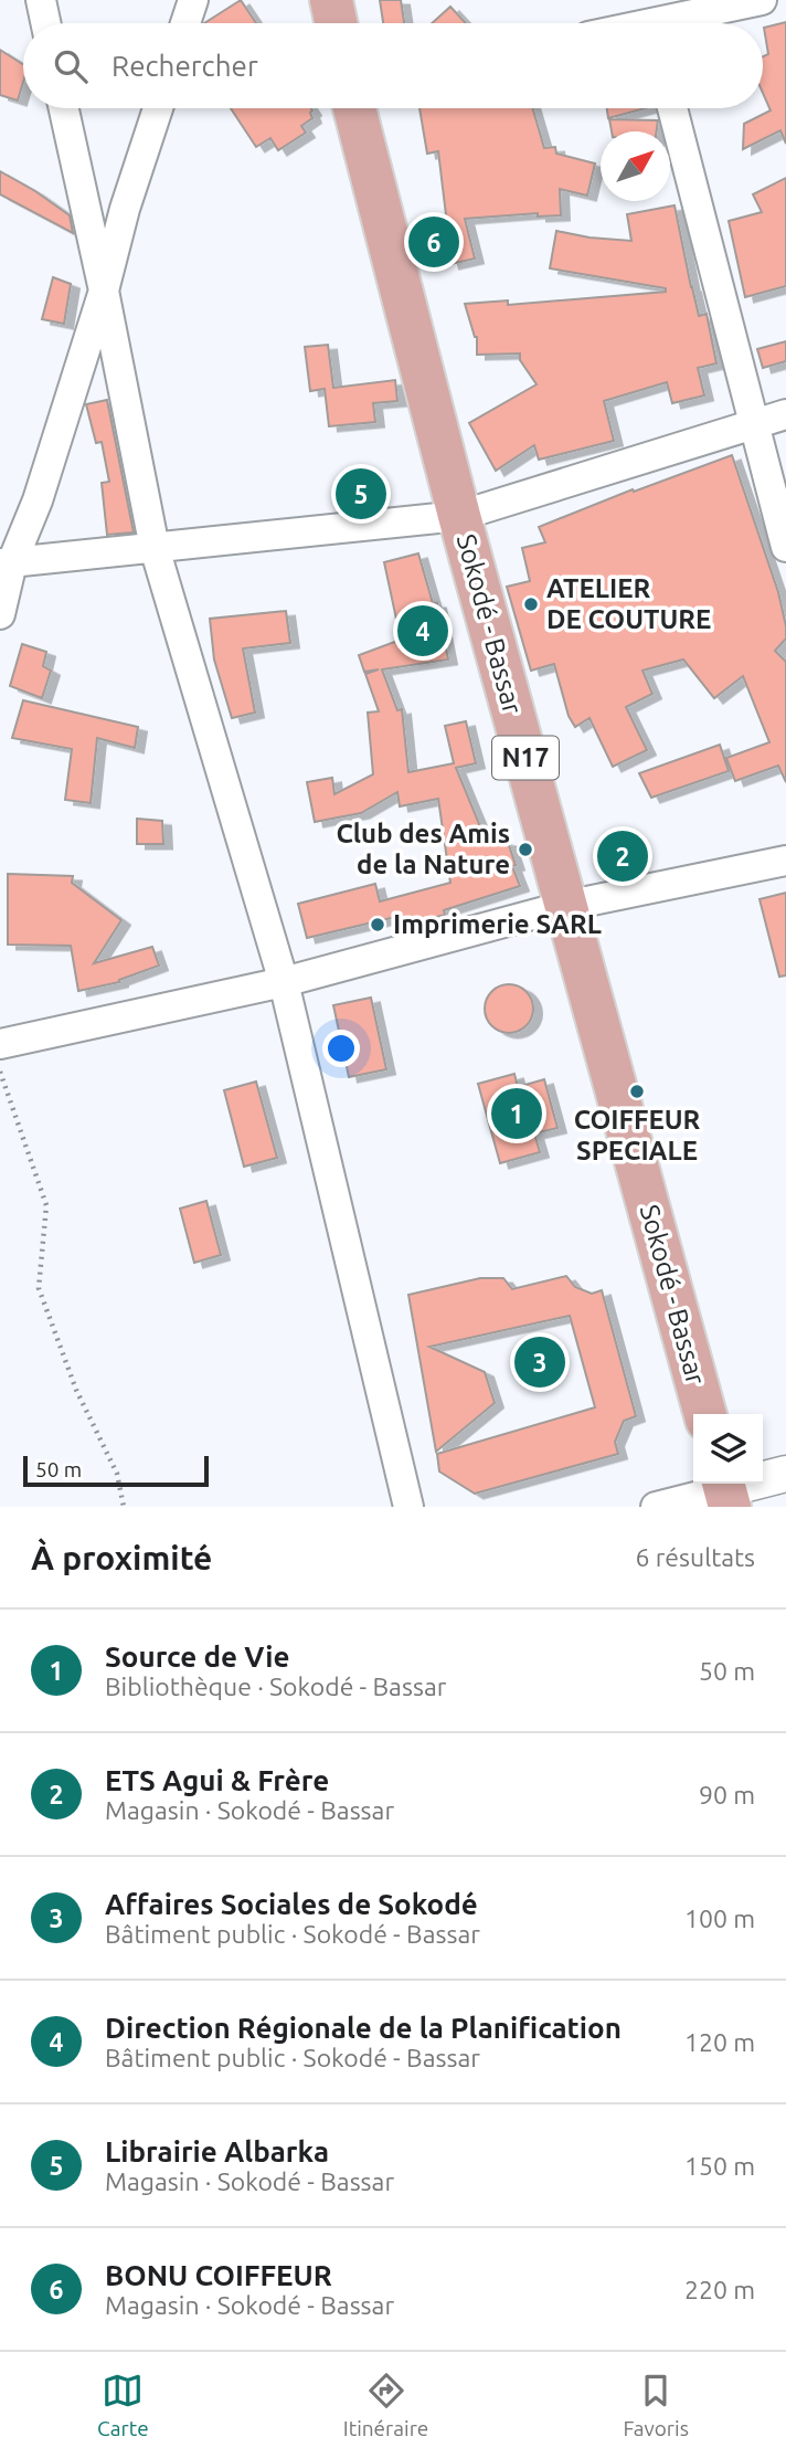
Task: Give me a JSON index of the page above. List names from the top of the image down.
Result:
{
  "streets": {
    "main road": ["Sokodé - Bassar", "N17"]
  },
  "places": [
    "ATELIER DE COUTURE",
    "Club des Amis de la Nature",
    "Imprimerie SARL",
    "COIFFEUR SPECIALE"
  ],
  "scale_bar": "50 m",
  "north": "top right",
  "page": {
    "search": "Rechercher",
    "pins": [
      "6",
      "5",
      "4",
      "2",
      "1",
      "3"
    ],
    "scale": "50 m",
    "heading": ["À proximité", "6 résultats"],
    "list": [
      {
        "mark": "1",
        "name": "Source de Vie",
        "note": "Bibliothèque · Sokodé - Bassar",
        "value": "50 m"
      },
      {
        "mark": "2",
        "name": "ETS Agui & Frère",
        "note": "Magasin · Sokodé - Bassar",
        "value": "90 m"
      },
      {
        "mark": "3",
        "name": "Affaires Sociales de Sokodé",
        "note": "Bâtiment public · Sokodé - Bassar",
        "value": "100 m"
      },
      {
        "mark": "4",
        "name": "Direction Régionale de la Planification",
        "note": "Bâtiment public · Sokodé - Bassar",
        "value": "120 m"
      },
      {
        "mark": "5",
        "name": "Librairie Albarka",
        "note": "Magasin · Sokodé - Bassar",
        "value": "150 m"
      },
      {
        "mark": "6",
        "name": "BONU COIFFEUR",
        "note": "Magasin · Sokodé - Bassar",
        "value": "220 m"
      }
    ],
    "nav": ["Carte", "Itinéraire", "Favoris"]
  }
}
